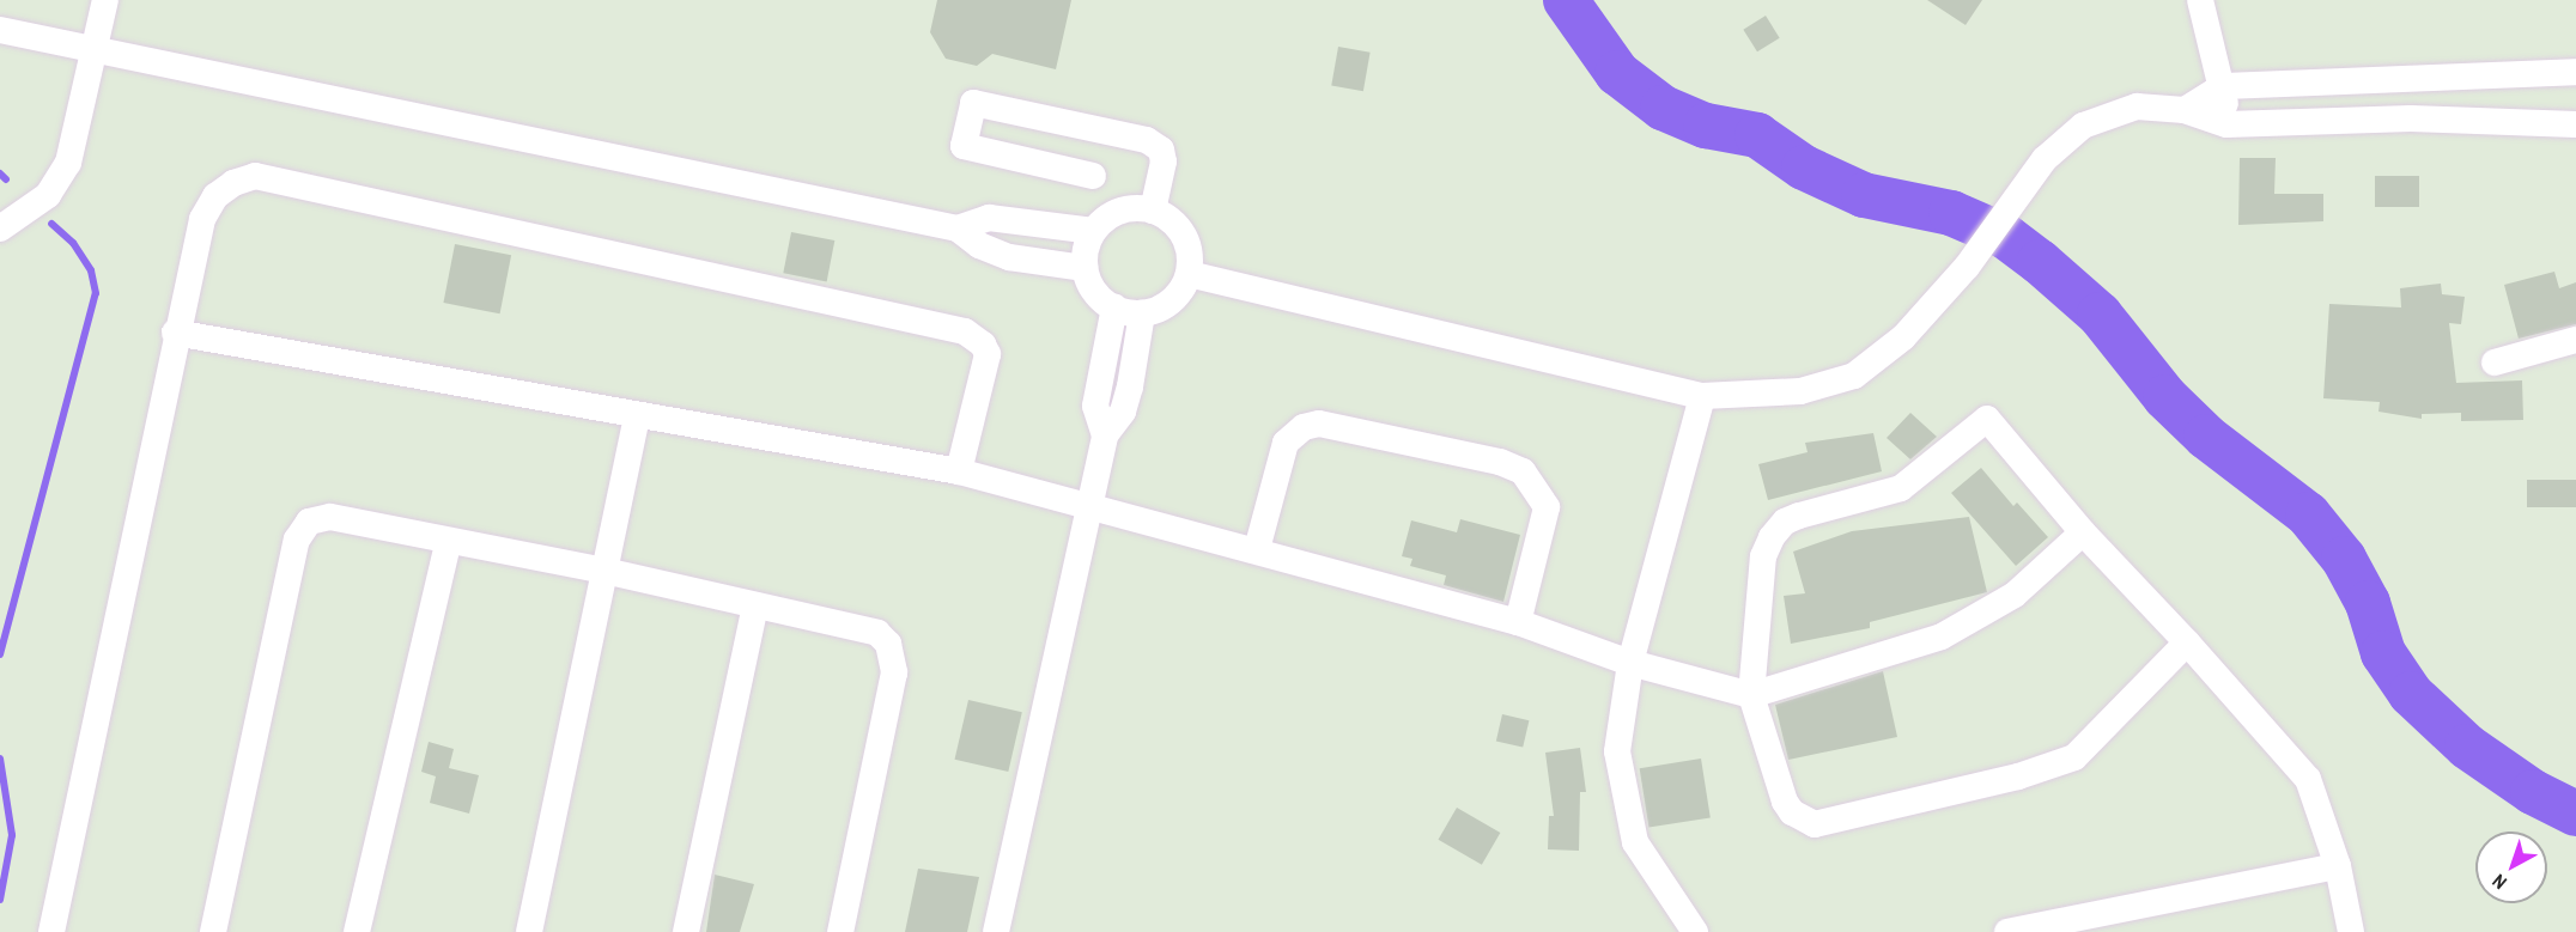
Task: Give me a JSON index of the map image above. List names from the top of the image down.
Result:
{
  "north": "bottom left"
}
